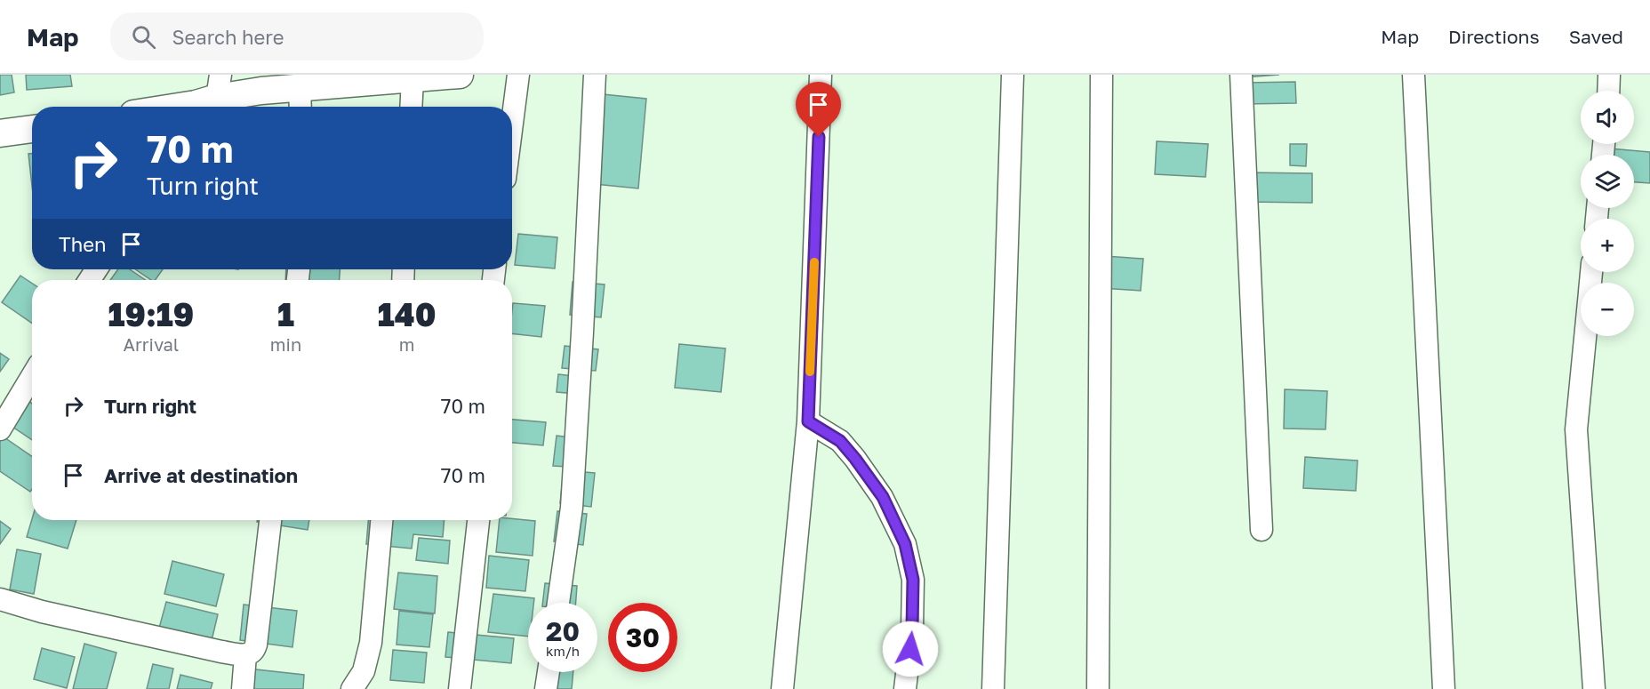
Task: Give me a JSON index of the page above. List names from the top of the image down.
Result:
{
  "page": {
    "header": "Map",
    "search": "Search here",
    "nav": ["Map", "Directions", "Saved"],
    "map_buttons": ["+", "−"],
    "turn": ["70 m", "Turn right"],
    "then": "Then",
    "eta": [
      "19:19",
      "Arrival",
      "1",
      "min",
      "140",
      "m"
    ],
    "list": [
      {
        "name": "Turn right",
        "value": "70 m"
      },
      {
        "name": "Arrive at destination",
        "value": "70 m"
      }
    ],
    "speed": "20 km/h",
    "limit": "30"
  }
}
